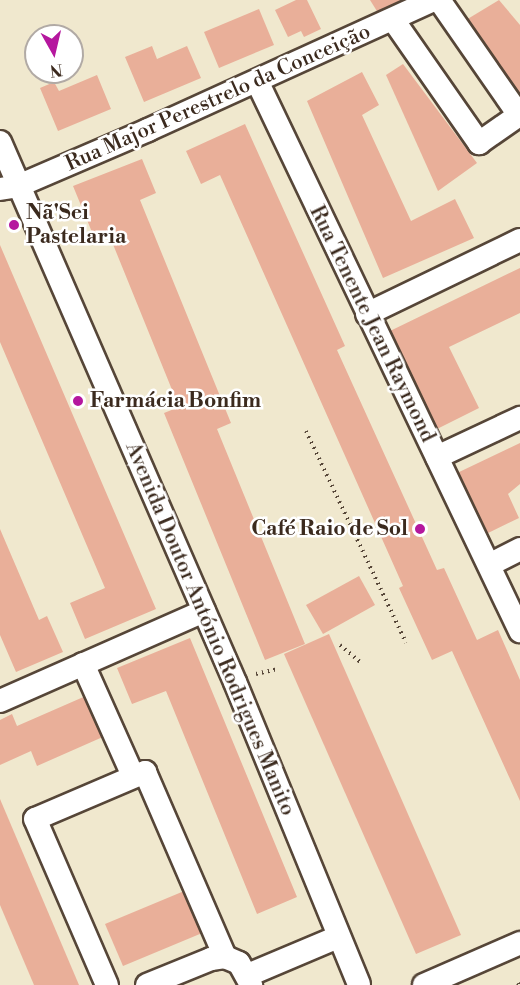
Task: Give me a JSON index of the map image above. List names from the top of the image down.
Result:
{
  "streets": {
    "street": ["Rua Major Perestrelo da Conceição", "Rua Tenente Jean Raymond", "Avenida Doutor António Rodrigues Manito"]
  },
  "crossings": [
    ["Rua Major Perestrelo da Conceição", "Rua Tenente Jean Raymond"],
    ["Rua Major Perestrelo da Conceição", "Avenida Doutor António Rodrigues Manito"]
  ],
  "places": ["Nã'Sei Pastelaria", "Farmácia Bonfim", "Café Raio de Sol"],
  "north": "bottom"
}
